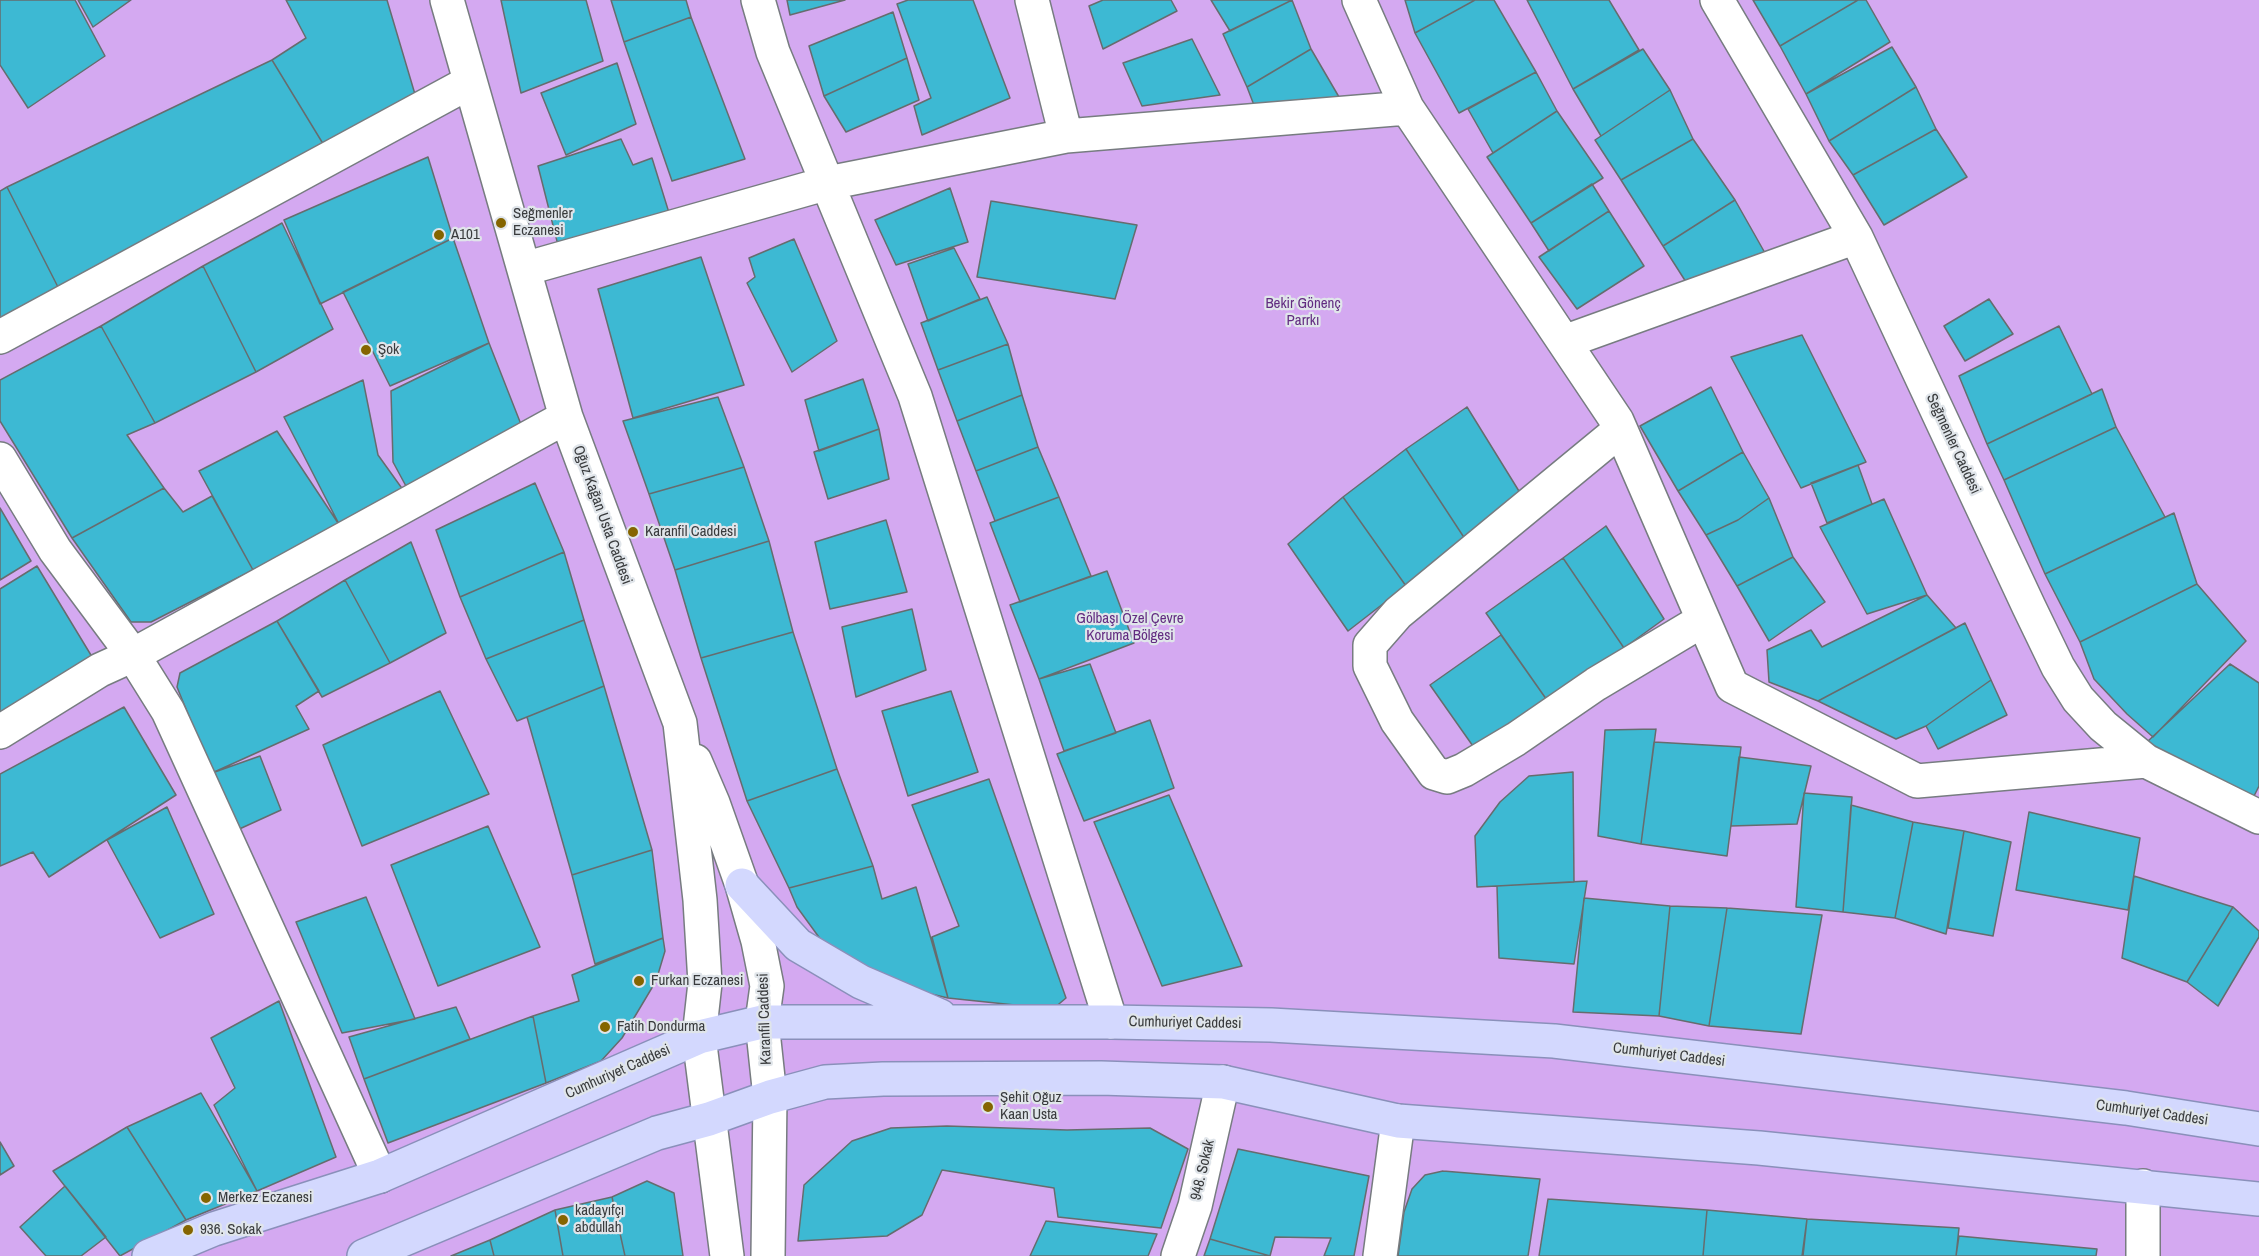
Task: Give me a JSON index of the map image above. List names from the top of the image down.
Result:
{
  "streets": {
    "main road": ["Cumhuriyet Caddesi"],
    "street": [
      "Seğmenler Caddesi",
      "Oğuz Kağan Usta Caddesi",
      "Karanfil Caddesi",
      "948. Sokak"
    ]
  },
  "crossings": [
    ["Oğuz Kağan Usta Caddesi", "Karanfil Caddesi"],
    ["Oğuz Kağan Usta Caddesi", "Cumhuriyet Caddesi"],
    ["Karanfil Caddesi", "Cumhuriyet Caddesi"]
  ],
  "parks": ["Bekir Gönenç Parrkı", "Gölbaşı Özel Çevre Koruma Bölgesi"],
  "places": [
    "Seğmenler Eczanesi",
    "A101",
    "Şok",
    "Karanfil Caddesi",
    "Furkan Eczanesi",
    "Fatih Dondurma",
    "Şehit Oğuz Kaan Usta",
    "Merkez Eczanesi",
    "kadayıfçı abdullah",
    "936. Sokak"
  ]
}
